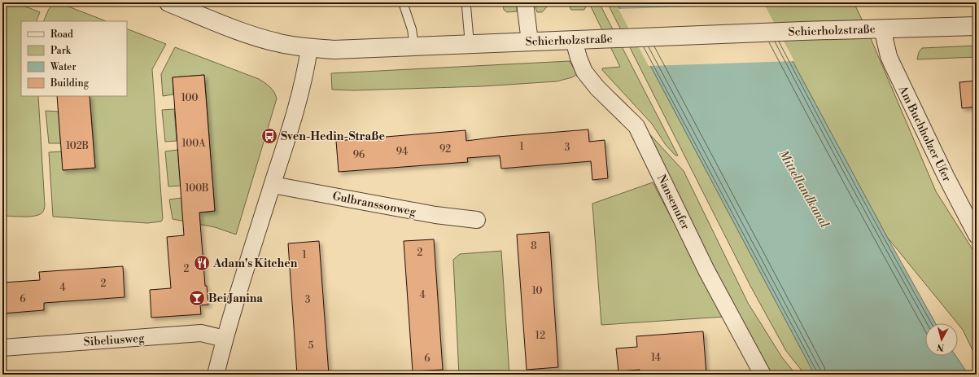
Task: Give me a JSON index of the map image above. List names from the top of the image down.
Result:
{
  "streets": {
    "street": [
      "Schierholzstraße",
      "Am Buchholzer Ufer",
      "Nansenufer",
      "Gulbranssonweg",
      "Sibeliusweg"
    ]
  },
  "crossings": [
    ["Schierholzstraße", "Am Buchholzer Ufer"],
    ["Schierholzstraße", "Nansenufer"]
  ],
  "water": ["Mittellandkanal"],
  "places": {
    "bus stop": ["Sven-Hedin-Straße"],
    "restaurant": ["Adam's Kitchen"],
    "bar": ["Bei Janina"]
  },
  "house_numbers": [
    "100",
    "100A",
    "102B",
    "1",
    "3",
    "92",
    "94",
    "96",
    "100B",
    "8",
    "2",
    "1",
    "2",
    "2",
    "4",
    "10",
    "4",
    "6",
    "3",
    "12",
    "5",
    "14",
    "6"
  ],
  "legend": [
    "Road",
    "Park",
    "Water",
    "Building"
  ],
  "north": "bottom"
}
